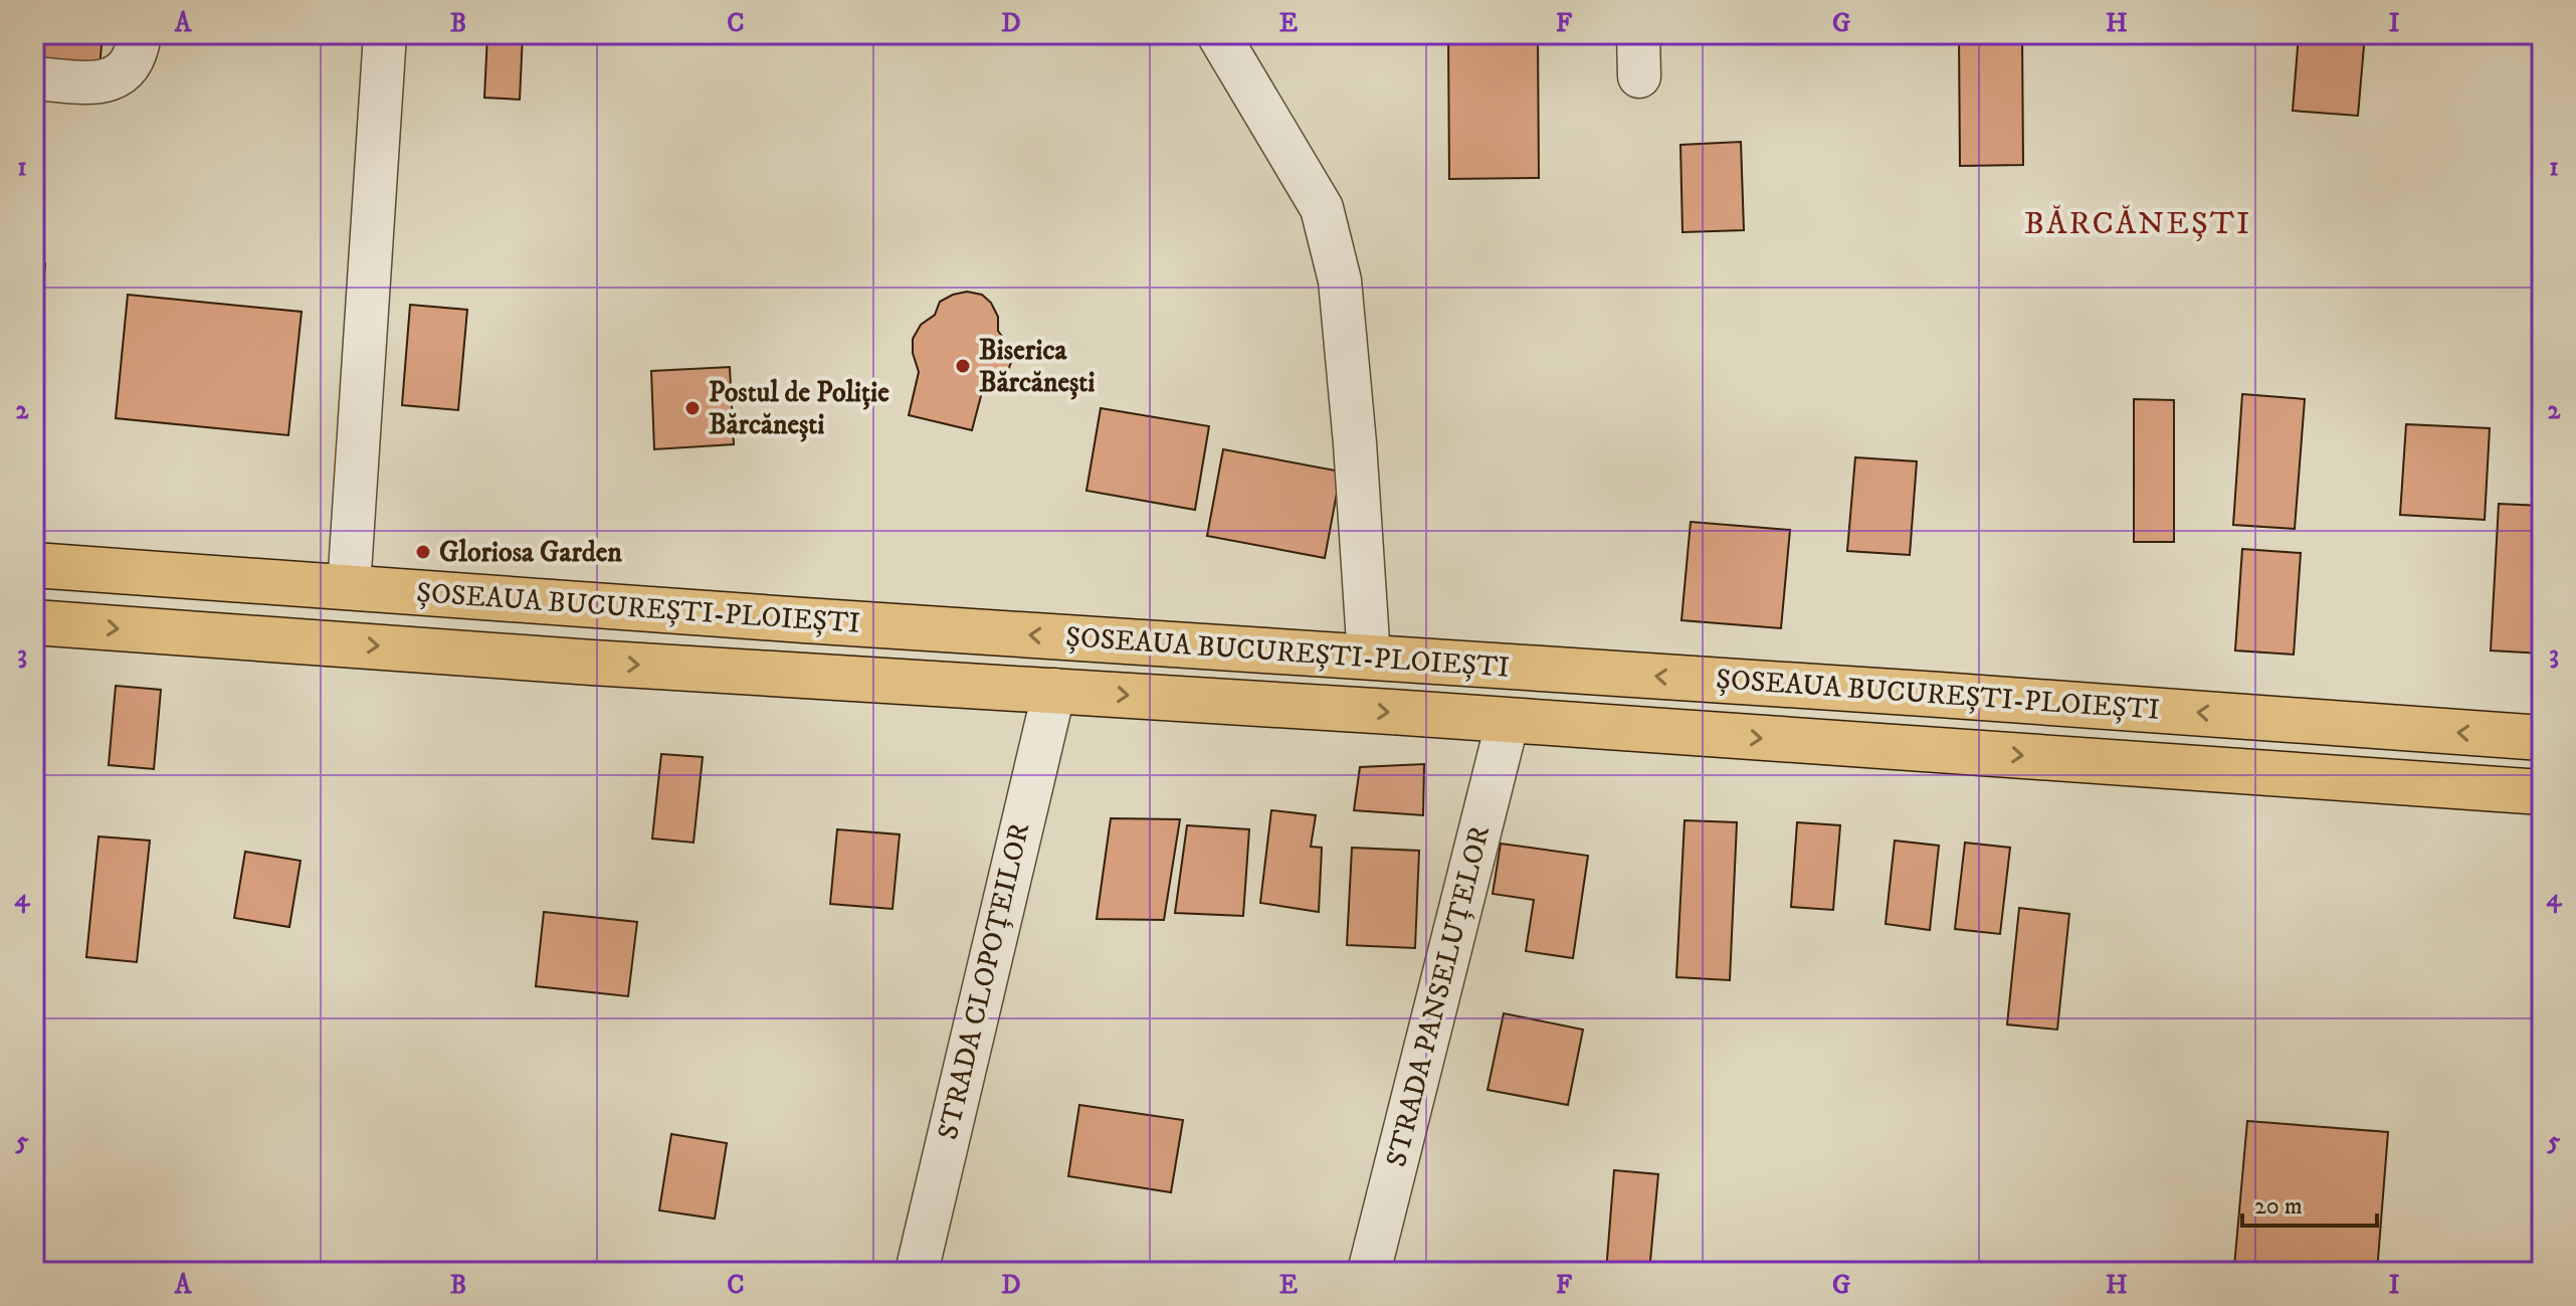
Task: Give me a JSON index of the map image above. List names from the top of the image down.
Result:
{
  "streets": {
    "highway": ["ȘOSEAUA BUCUREȘTI-PLOIEȘTI"],
    "street": ["STRADA CLOPOȚEILOR", "STRADA PANSELUȚELOR"]
  },
  "crossings": [
    ["ȘOSEAUA BUCUREȘTI-PLOIEȘTI", "STRADA CLOPOȚEILOR"],
    ["ȘOSEAUA BUCUREȘTI-PLOIEȘTI", "STRADA PANSELUȚELOR"]
  ],
  "districts": ["BĂRCĂNEȘTI"],
  "places": ["Biserica Bărcănești", "Postul de Poliție Bărcănești", "Gloriosa Garden"],
  "scale_bar": "20 m",
  "grid": {
    "columns": [
      "A",
      "B",
      "C",
      "D",
      "E",
      "F",
      "G",
      "H",
      "I"
    ],
    "rows": [
      "1",
      "2",
      "3",
      "4",
      "5"
    ]
  }
}
